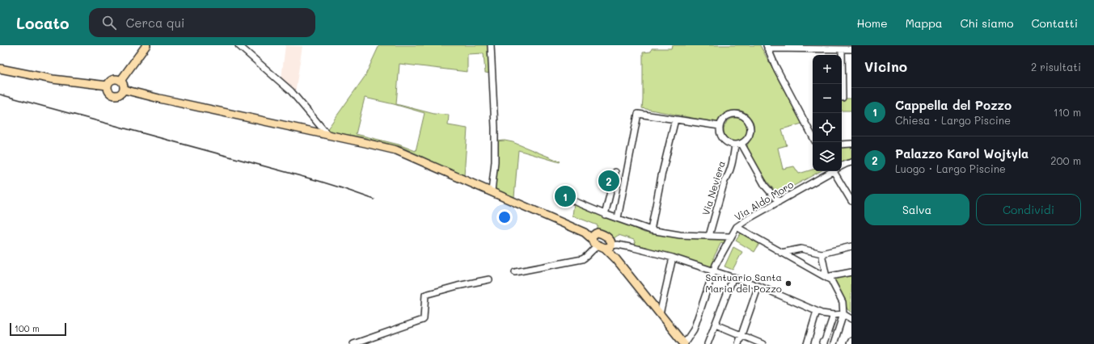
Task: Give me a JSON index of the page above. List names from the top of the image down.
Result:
{
  "streets": {
    "street": ["Via Neviera", "Via Aldo Moro"]
  },
  "places": ["Santuario Santa Maria del Pozzo"],
  "scale_bar": "100 m",
  "page": {
    "header": "Locato",
    "search": "Cerca qui",
    "nav": [
      "Home",
      "Mappa",
      "Chi siamo",
      "Contatti"
    ],
    "heading": ["Vicino", "2 risultati"],
    "map_buttons": ["+", "−"],
    "list": [
      {
        "mark": "1",
        "name": "Cappella del Pozzo",
        "note": "Chiesa · Largo Piscine",
        "value": "110 m"
      },
      {
        "mark": "2",
        "name": "Palazzo Karol Wojtyla",
        "note": "Luogo · Largo Piscine",
        "value": "200 m"
      }
    ],
    "pins": ["2", "1"],
    "buttons": ["Salva", "Condividi"],
    "scale": "100 m"
  }
}
